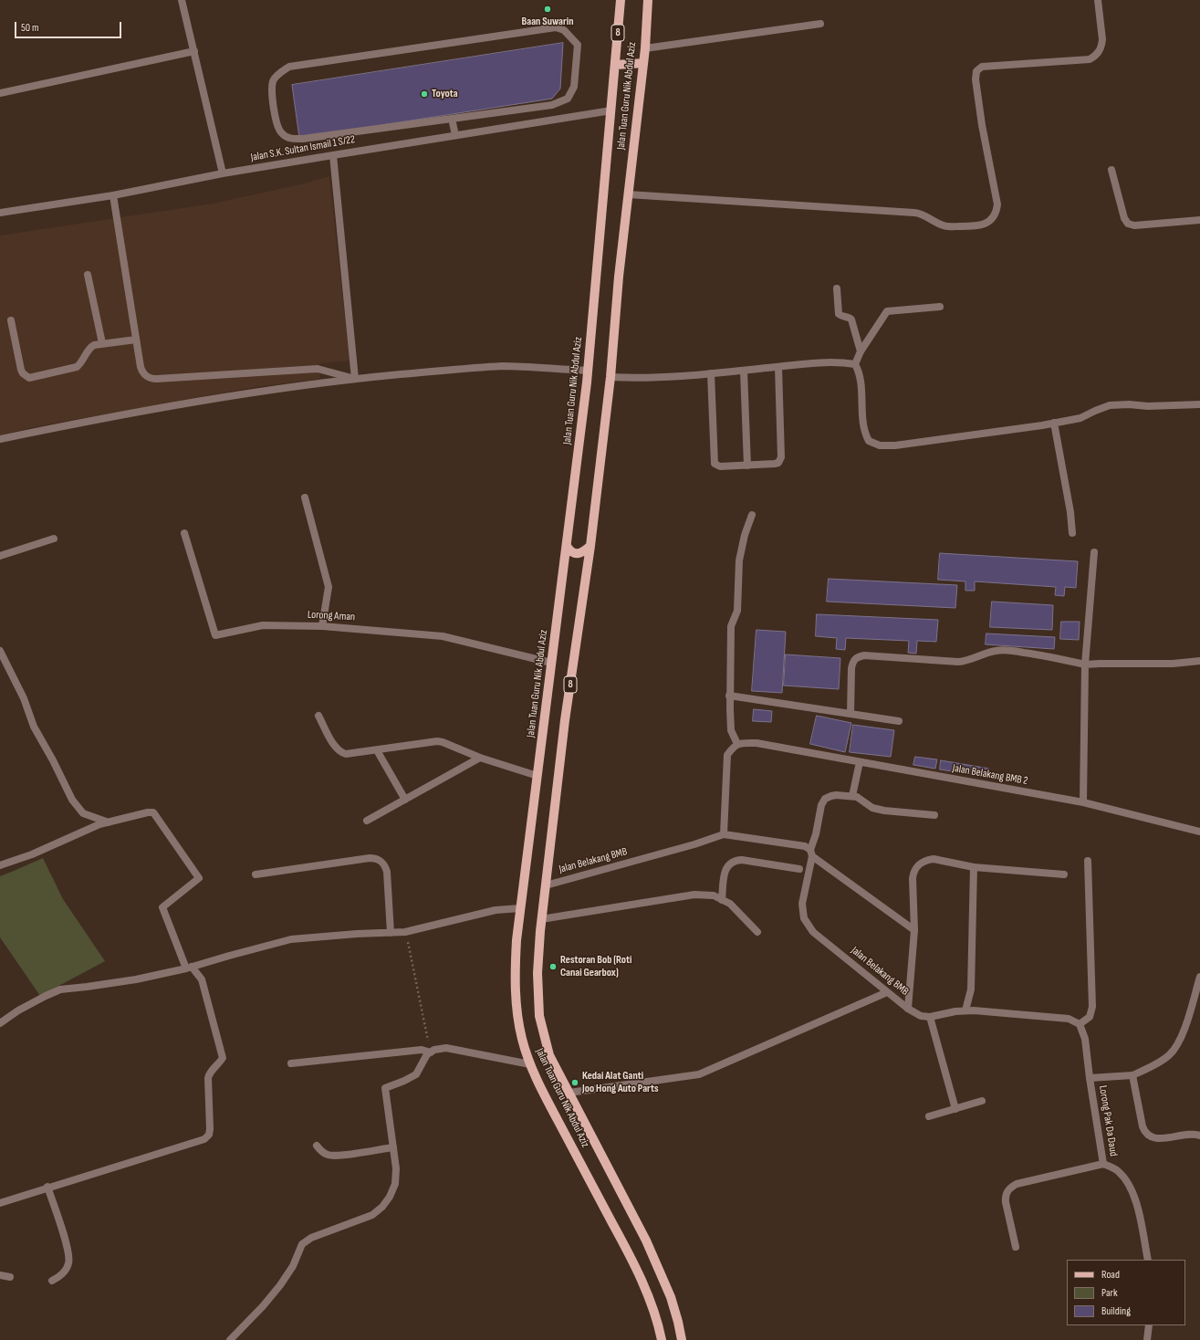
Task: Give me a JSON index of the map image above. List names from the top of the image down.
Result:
{
  "streets": {
    "main road": ["8", "Jalan Tuan Guru Nik Abdul Aziz"],
    "street": [
      "Jalan S.K. Sultan Ismail 1 S/22",
      "Lorong Aman",
      "Jalan Belakang BMB 2",
      "Jalan Belakang BMB",
      "Lorong Pak Da Daud"
    ]
  },
  "crossings": [
    ["Jalan Tuan Guru Nik Abdul Aziz", "Jalan S.K. Sultan Ismail 1 S/22"],
    ["Jalan Tuan Guru Nik Abdul Aziz", "Lorong Aman"],
    ["Jalan Tuan Guru Nik Abdul Aziz", "Jalan Belakang BMB"]
  ],
  "places": [
    "Baan Suwarin",
    "Toyota",
    "Restoran Bob (Roti Canai Gearbox)",
    "Kedai Alat Ganti Joo Hong Auto Parts"
  ],
  "legend": ["Road", "Park", "Building"],
  "scale_bar": "50 m"
}
